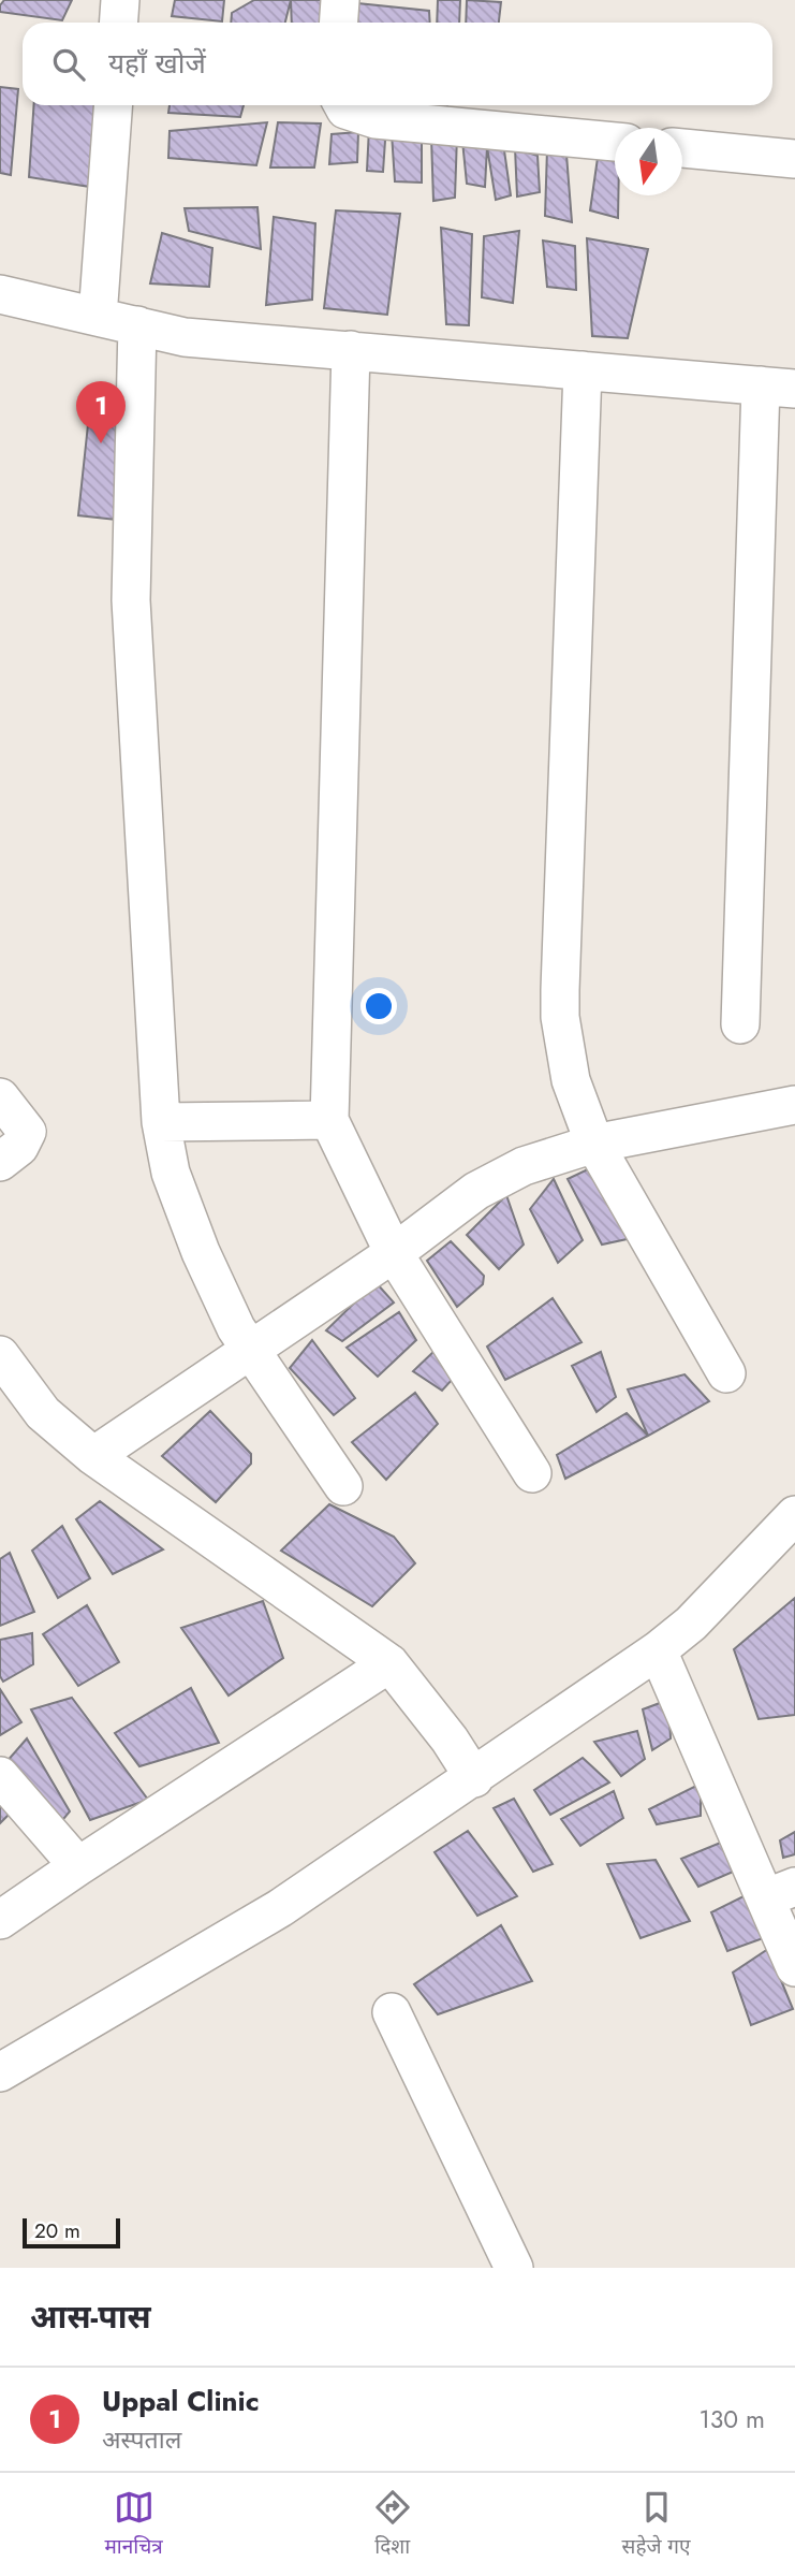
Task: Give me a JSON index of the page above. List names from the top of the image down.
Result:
{
  "scale_bar": "20 m",
  "north": "bottom",
  "page": {
    "search": "यहाँ खोजें",
    "pins": "1",
    "scale": "20 m",
    "heading": "आस-पास",
    "list": [
      {
        "mark": "1",
        "name": "Uppal Clinic",
        "note": "अस्पताल",
        "value": "130 m"
      }
    ],
    "nav": ["मानचित्र", "दिशा", "सहेजे गए"]
  }
}
